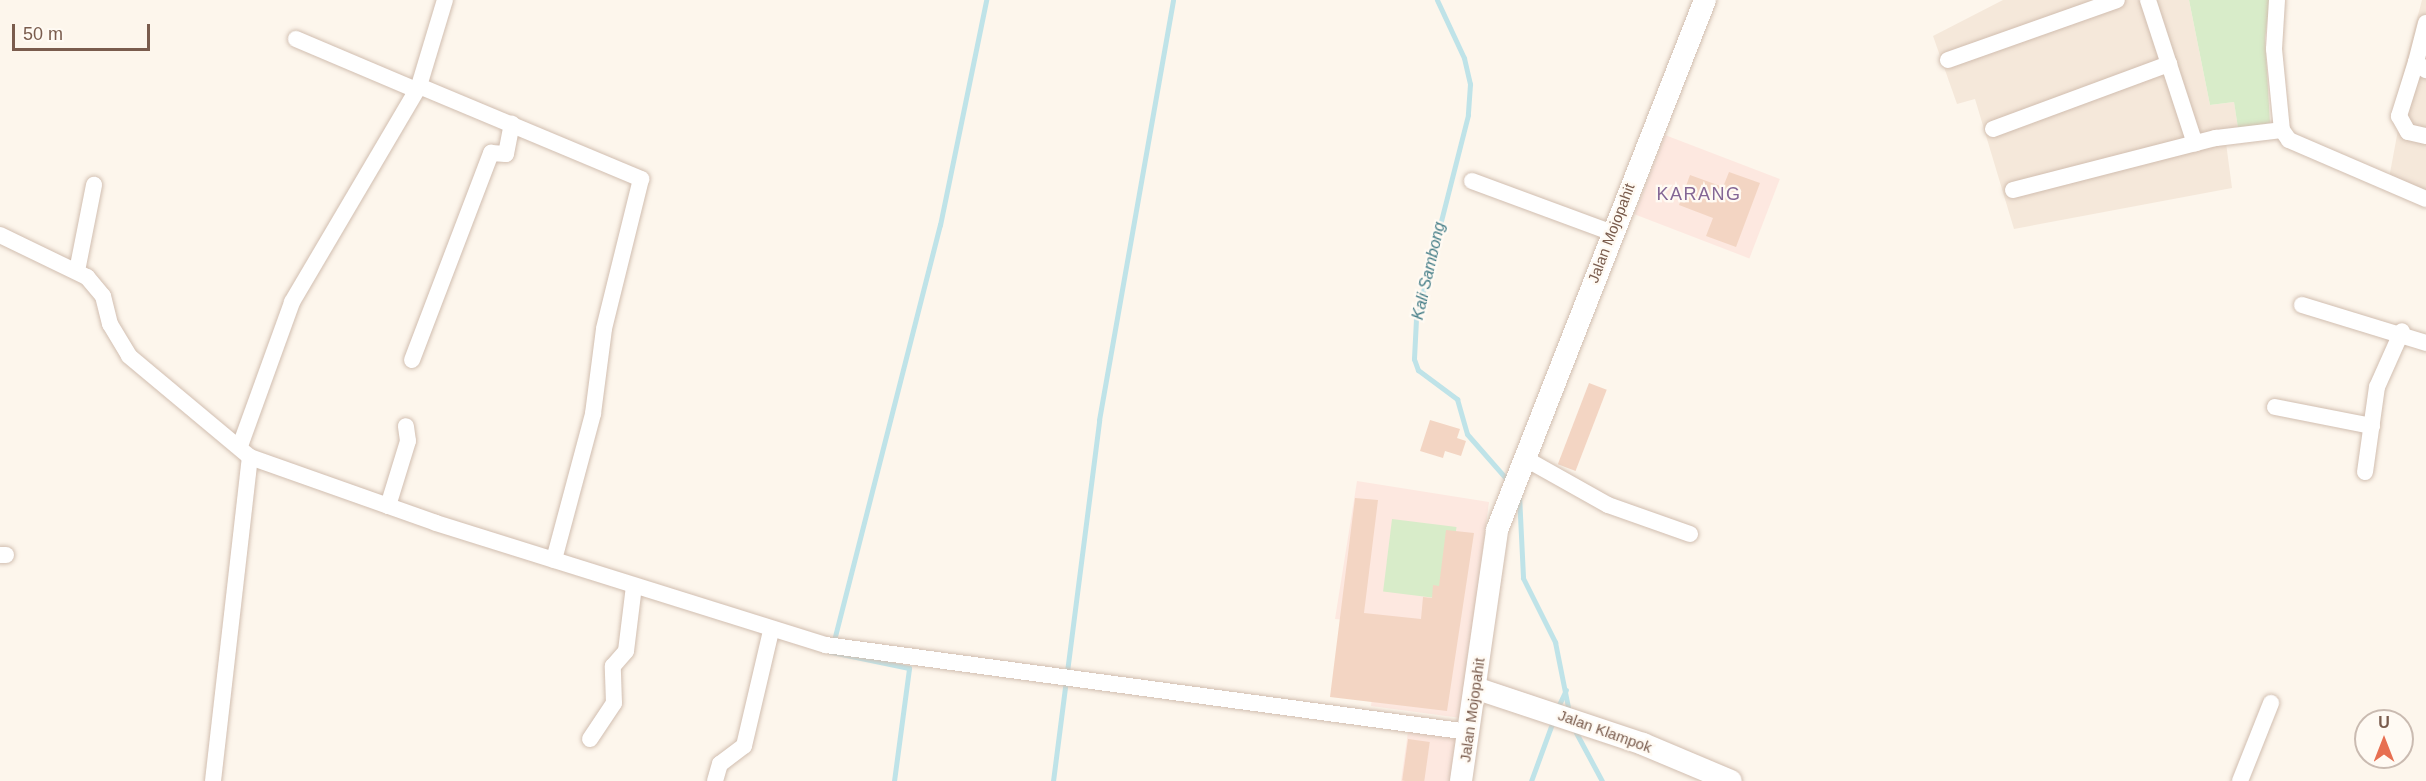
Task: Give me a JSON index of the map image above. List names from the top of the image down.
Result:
{
  "streets": {
    "street": ["Jalan Mojopahit", "Jalan Klampok"]
  },
  "crossings": [
    ["Jalan Mojopahit", "Jalan Klampok"]
  ],
  "districts": ["KARANG"],
  "water": ["Kali Sambong"],
  "scale_bar": "50 m",
  "north": "top"
}
